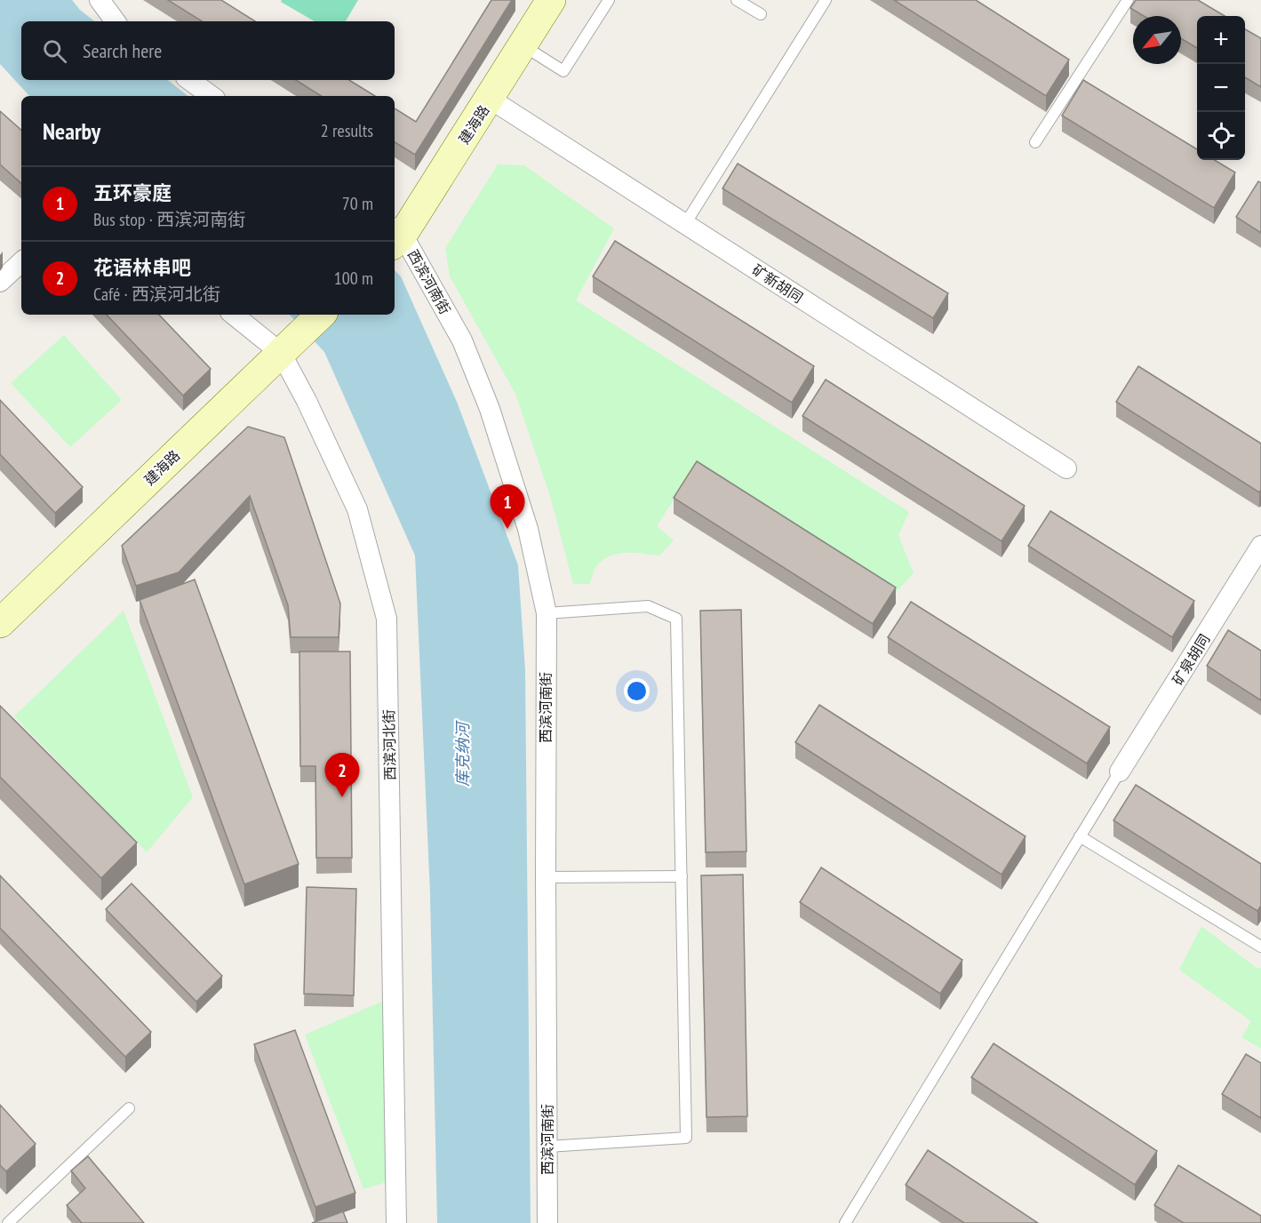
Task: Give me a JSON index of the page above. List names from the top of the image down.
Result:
{
  "streets": {
    "street": [
      "建海路",
      "西滨河南街",
      "矿新胡同",
      "矿泉胡同",
      "西滨河北街"
    ]
  },
  "crossings": [
    ["建海路", "西滨河南街"],
    ["建海路", "矿新胡同"],
    ["建海路", "西滨河北街"]
  ],
  "water": ["库克纳河"],
  "north": "bottom left",
  "page": {
    "map_buttons": ["+", "−"],
    "search": "Search here",
    "heading": ["Nearby", "2 results"],
    "list": [
      {
        "mark": "1",
        "name": "五环豪庭",
        "note": "Bus stop · 西滨河南街",
        "value": "70 m"
      },
      {
        "mark": "2",
        "name": "花语林串吧",
        "note": "Café · 西滨河北街",
        "value": "100 m"
      }
    ],
    "pins": ["1", "2"]
  }
}
